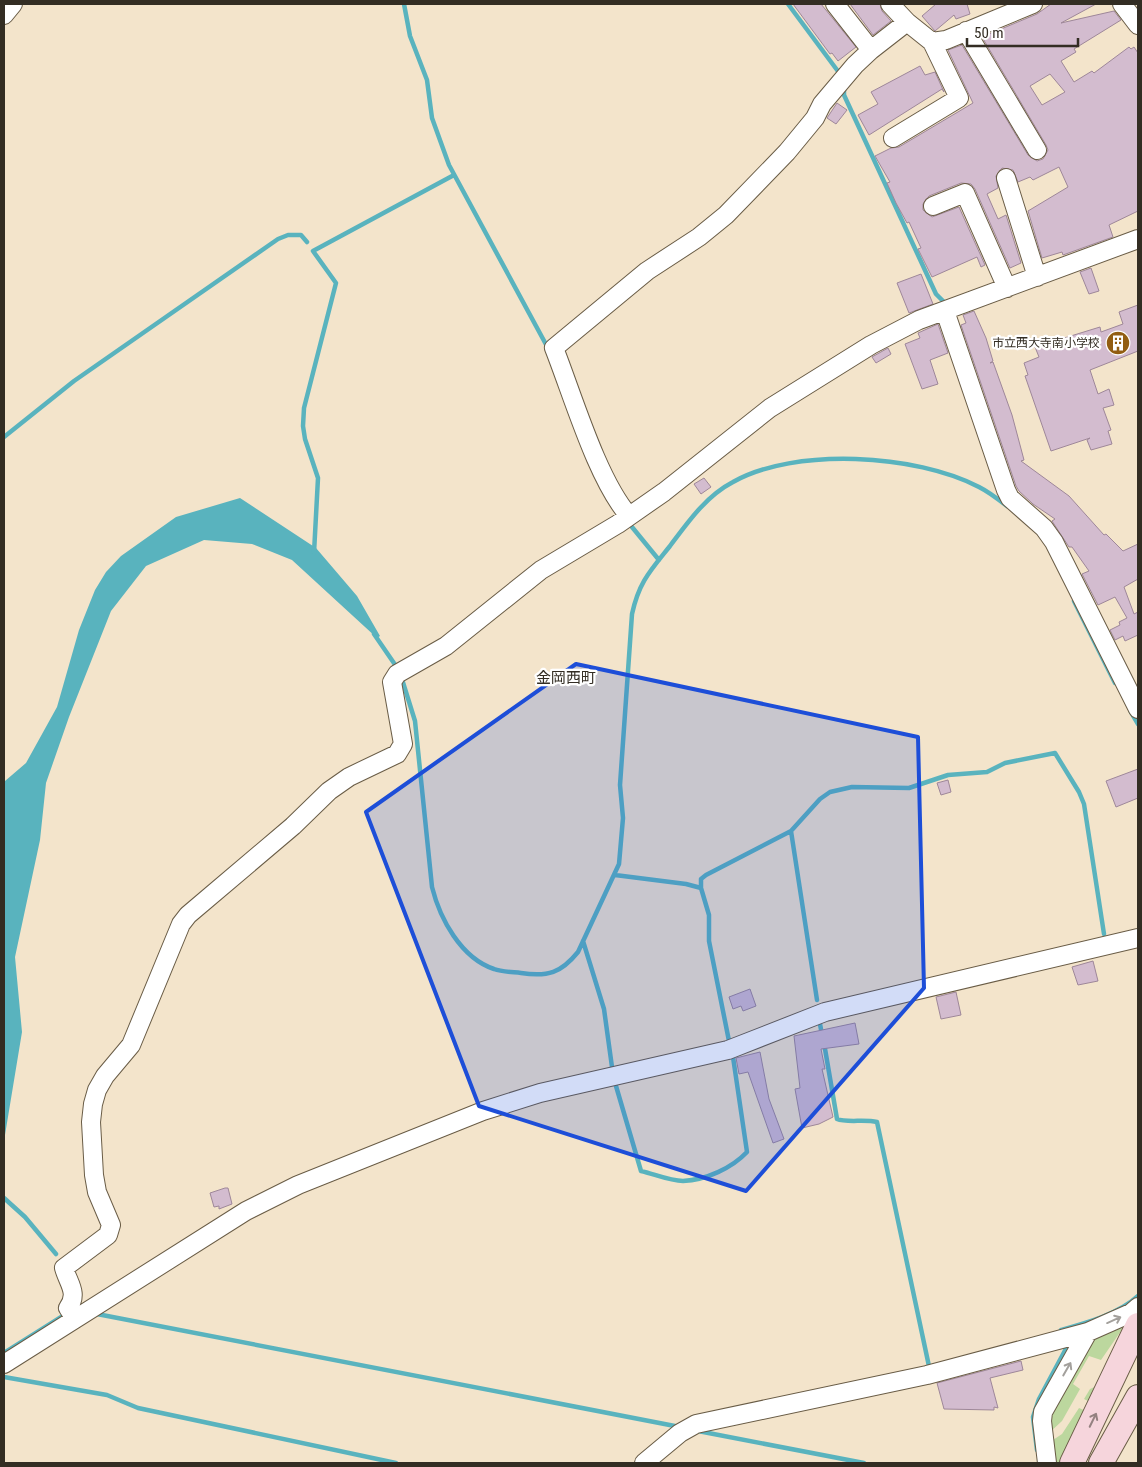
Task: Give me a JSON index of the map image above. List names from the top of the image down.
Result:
{
  "districts": ["金岡西町"],
  "places": {
    "building": ["市立西大寺南小学校"]
  },
  "scale_bar": "50 m"
}
